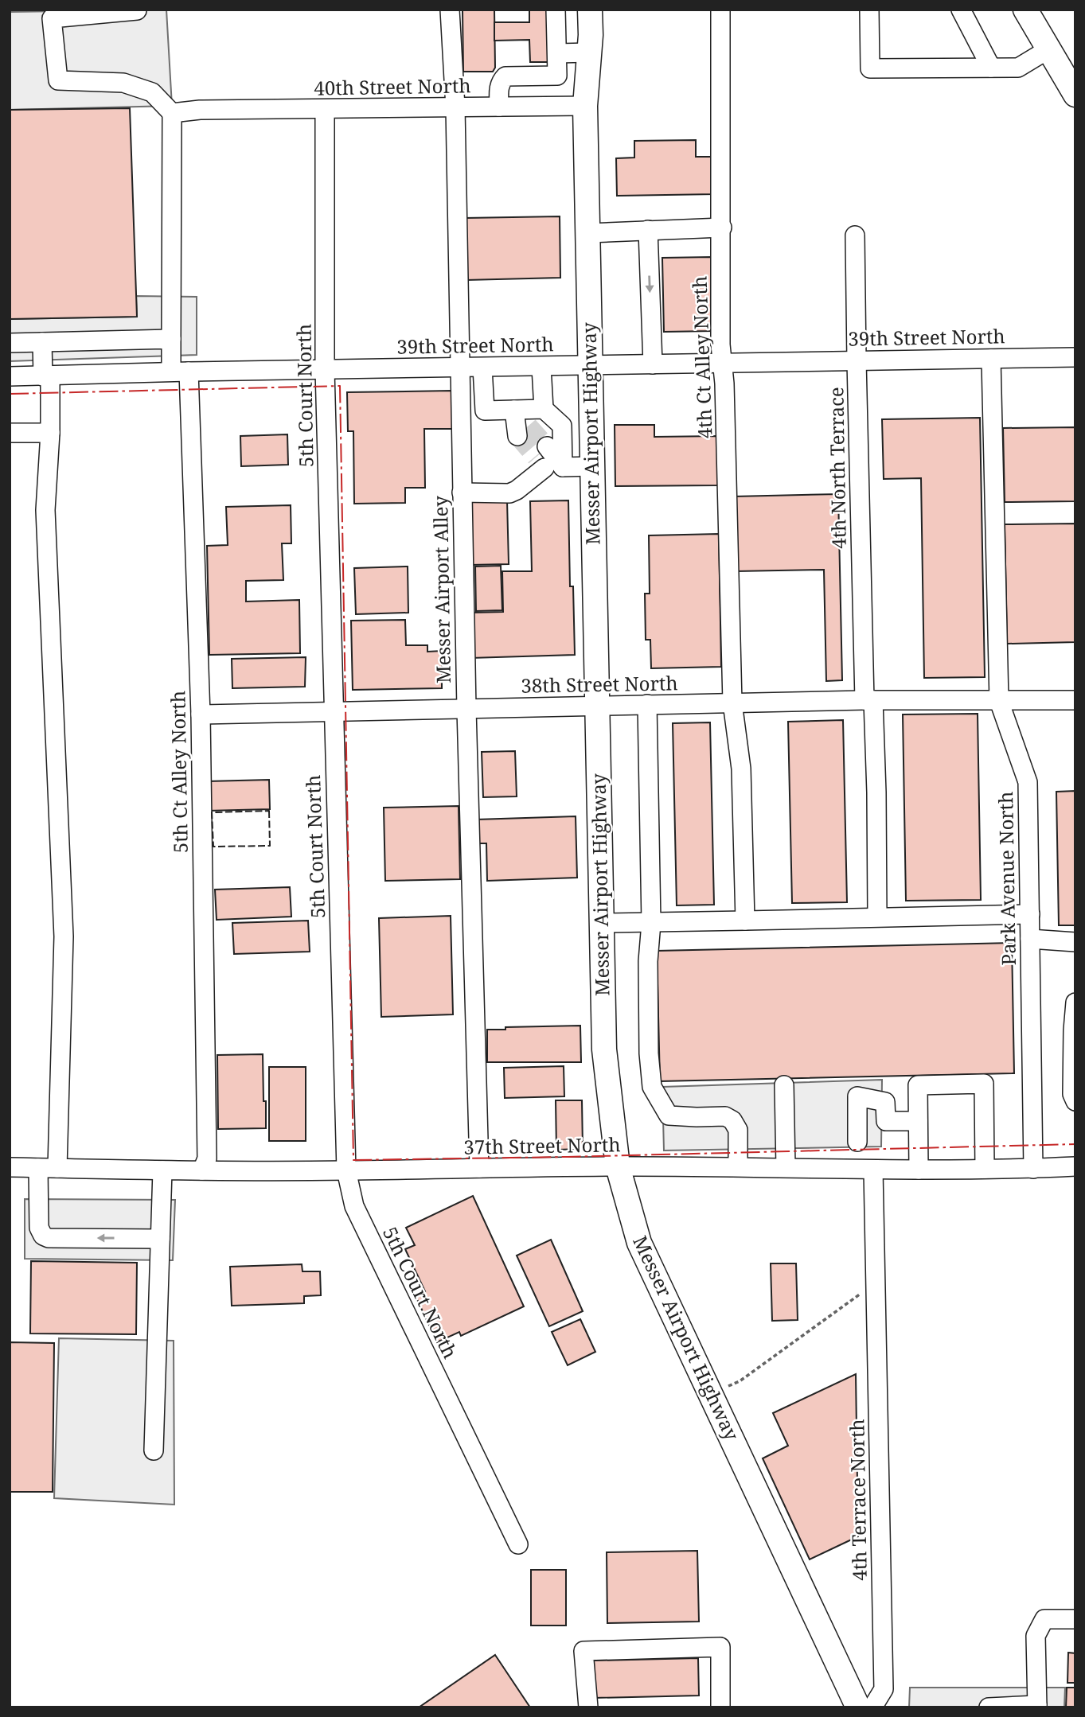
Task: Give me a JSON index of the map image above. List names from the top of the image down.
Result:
{
  "streets": {
    "main road": ["Messer Airport Highway"],
    "street": [
      "40th Street North",
      "39th Street North",
      "4th Ct Alley North",
      "5th Court North",
      "4th North Terrace",
      "Messer Airport Alley",
      "38th Street North",
      "5th Ct Alley North",
      "Park Avenue North",
      "37th Street North",
      "4th Terrace North"
    ]
  },
  "crossings": [
    ["40th Street North", "5th Court North"],
    ["40th Street North", "Messer Airport Highway"],
    ["40th Street North", "Messer Airport Alley"],
    ["40th Street North", "5th Ct Alley North"],
    ["39th Street North", "4th Ct Alley North"],
    ["39th Street North", "5th Court North"],
    ["39th Street North", "Messer Airport Highway"],
    ["39th Street North", "4th North Terrace"],
    ["39th Street North", "Messer Airport Alley"],
    ["39th Street North", "5th Ct Alley North"],
    ["39th Street North", "Park Avenue North"],
    ["4th Ct Alley North", "38th Street North"],
    ["5th Court North", "38th Street North"],
    ["5th Court North", "37th Street North"],
    ["Messer Airport Highway", "38th Street North"],
    ["Messer Airport Highway", "37th Street North"],
    ["4th North Terrace", "38th Street North"],
    ["Messer Airport Alley", "38th Street North"],
    ["Messer Airport Alley", "37th Street North"],
    ["38th Street North", "5th Ct Alley North"],
    ["38th Street North", "Park Avenue North"],
    ["5th Ct Alley North", "37th Street North"],
    ["Park Avenue North", "37th Street North"],
    ["37th Street North", "4th Terrace North"]
  ]
}
